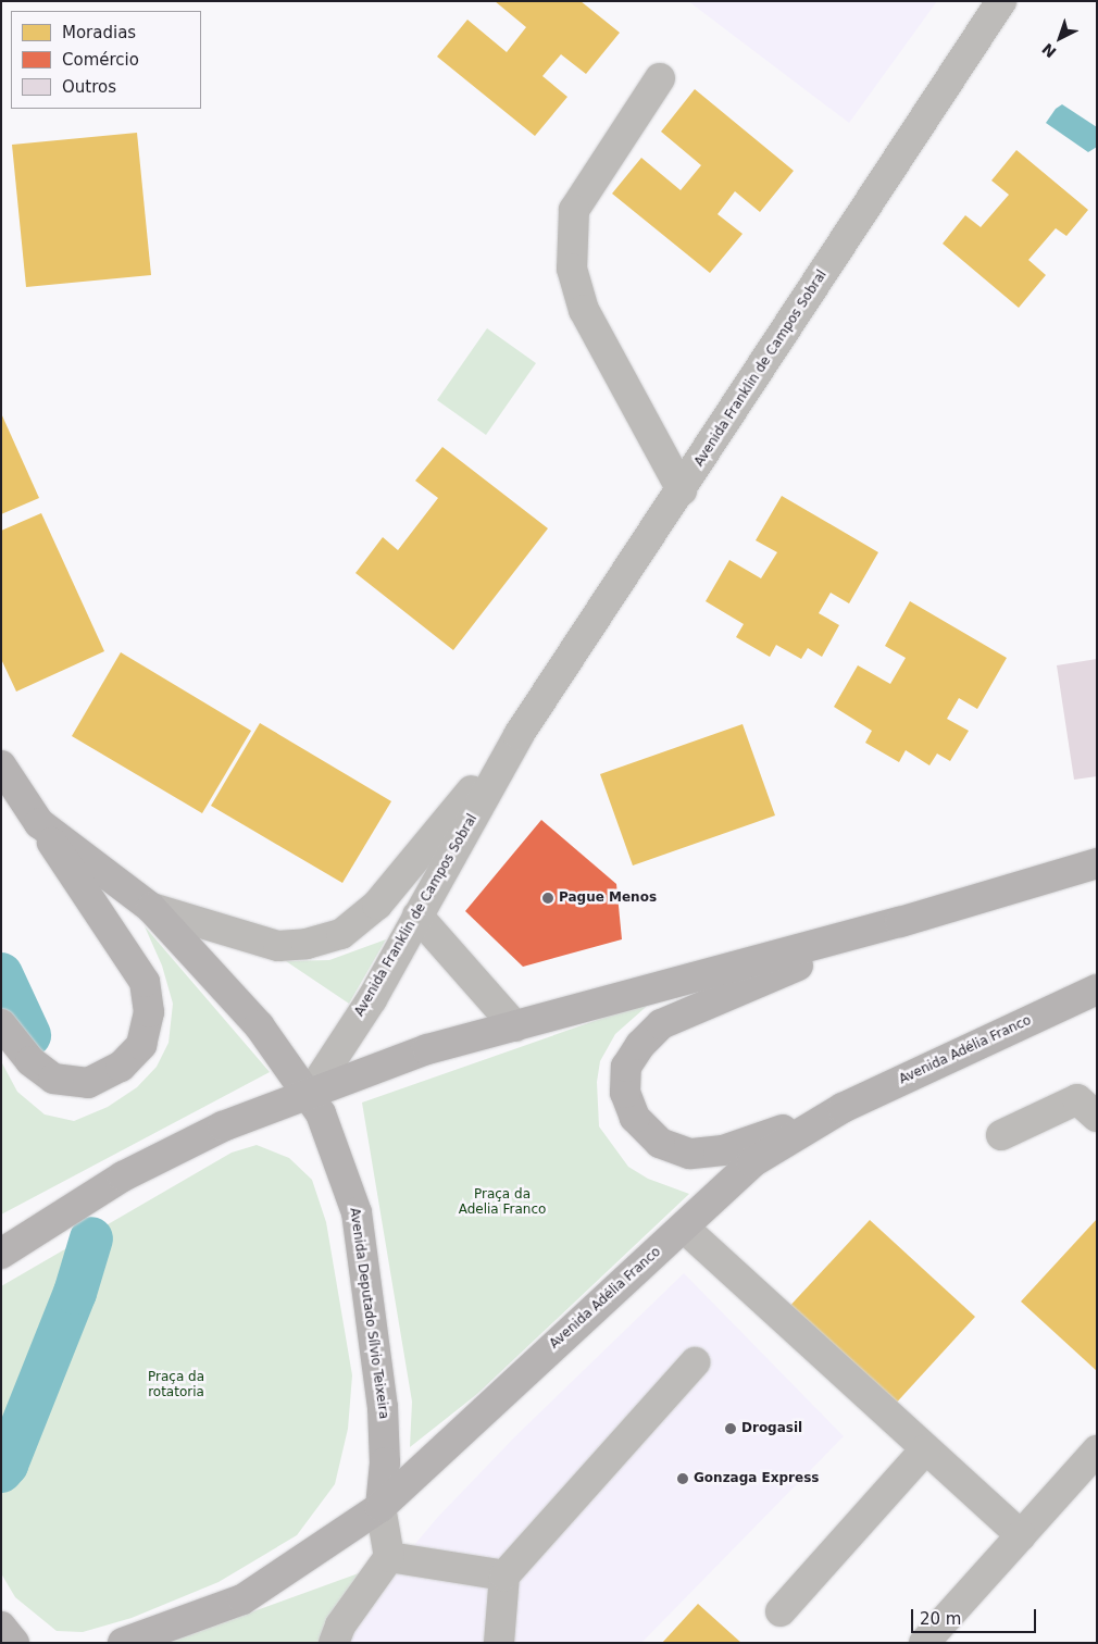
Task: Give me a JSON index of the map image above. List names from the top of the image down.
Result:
{
  "streets": {
    "main road": ["Avenida Adélia Franco", "Avenida Deputado Sílvio Teixeira"],
    "street": ["Avenida Franklin de Campos Sobral"]
  },
  "crossings": [
    ["Avenida Franklin de Campos Sobral", "Avenida Deputado Sílvio Teixeira"],
    ["Avenida Adélia Franco", "Avenida Deputado Sílvio Teixeira"]
  ],
  "parks": ["Praça da Adelia Franco", "Praça da rotatoria"],
  "places": ["Pague Menos", "Drogasil", "Gonzaga Express"],
  "legend": ["Moradias", "Comércio", "Outros"],
  "scale_bar": "20 m",
  "north": "bottom left"
}
